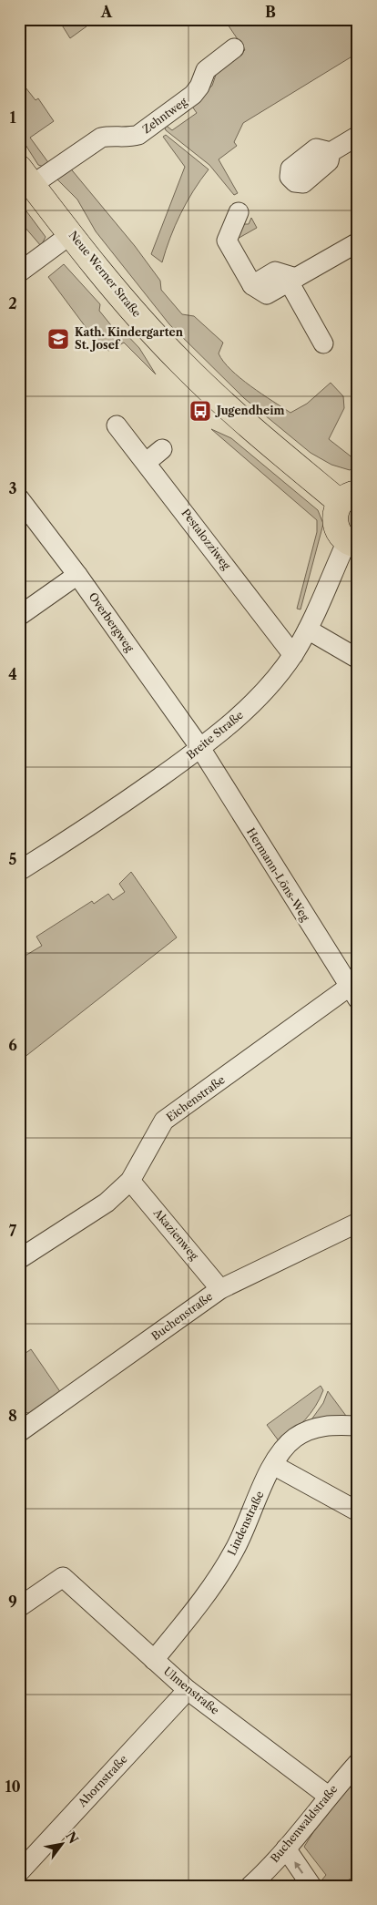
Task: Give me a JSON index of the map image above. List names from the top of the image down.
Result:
{
  "streets": {
    "main road": ["Neue Werner Straße"],
    "street": [
      "Zehntweg",
      "Pestalozziweg",
      "Overbergweg",
      "Breite Straße",
      "Hermann-Löns-Weg",
      "Eichenstraße",
      "Akazienweg",
      "Buchenstraße",
      "Lindenstraße",
      "Ulmenstraße",
      "Ahornstraße",
      "Buchenwaldstraße"
    ]
  },
  "crossings": [
    ["Zehntweg", "Neue Werner Straße"],
    ["Pestalozziweg", "Breite Straße"],
    ["Overbergweg", "Breite Straße"],
    ["Overbergweg", "Hermann-Löns-Weg"],
    ["Breite Straße", "Hermann-Löns-Weg"],
    ["Hermann-Löns-Weg", "Eichenstraße"],
    ["Eichenstraße", "Akazienweg"],
    ["Akazienweg", "Buchenstraße"],
    ["Lindenstraße", "Ulmenstraße"],
    ["Ulmenstraße", "Ahornstraße"],
    ["Ulmenstraße", "Buchenwaldstraße"]
  ],
  "places": {
    "school or university": ["Kath. Kindergarten St. Josef"],
    "bus stop": ["Jugendheim"]
  },
  "north": "top right",
  "grid": {
    "columns": ["A", "B"],
    "rows": [
      "1",
      "2",
      "3",
      "4",
      "5",
      "6",
      "7",
      "8",
      "9",
      "10"
    ]
  }
}
